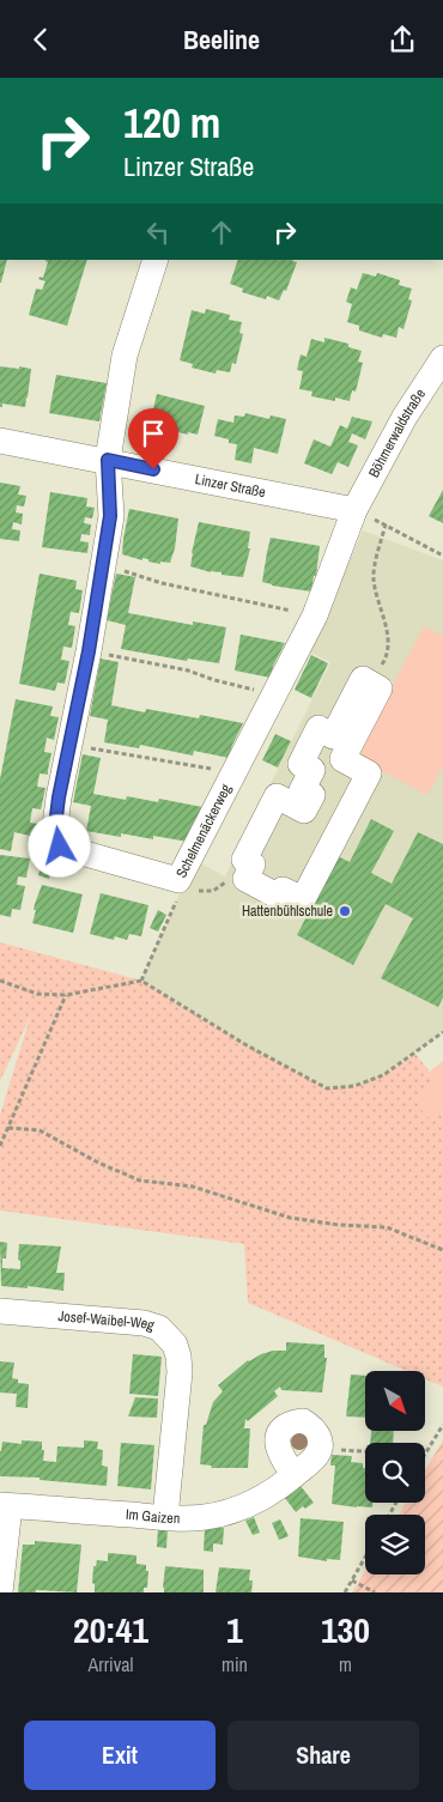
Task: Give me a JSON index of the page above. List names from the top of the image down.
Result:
{
  "streets": {
    "street": [
      "Böhmerwaldstraße",
      "Linzer Straße",
      "Schelmenäckerweg",
      "Josef-Waibel-Weg",
      "Im Gaizen"
    ]
  },
  "crossings": [
    ["Böhmerwaldstraße", "Linzer Straße"],
    ["Böhmerwaldstraße", "Schelmenäckerweg"],
    ["Linzer Straße", "Schelmenäckerweg"],
    ["Josef-Waibel-Weg", "Im Gaizen"]
  ],
  "places": ["Hattenbühlschule"],
  "north": "bottom right",
  "page": {
    "header": "Beeline",
    "turn": ["120 m", "Linzer Straße"],
    "eta": [
      "20:41",
      "Arrival",
      "1",
      "min",
      "130",
      "m"
    ],
    "buttons": ["Exit", "Share"]
  }
}
